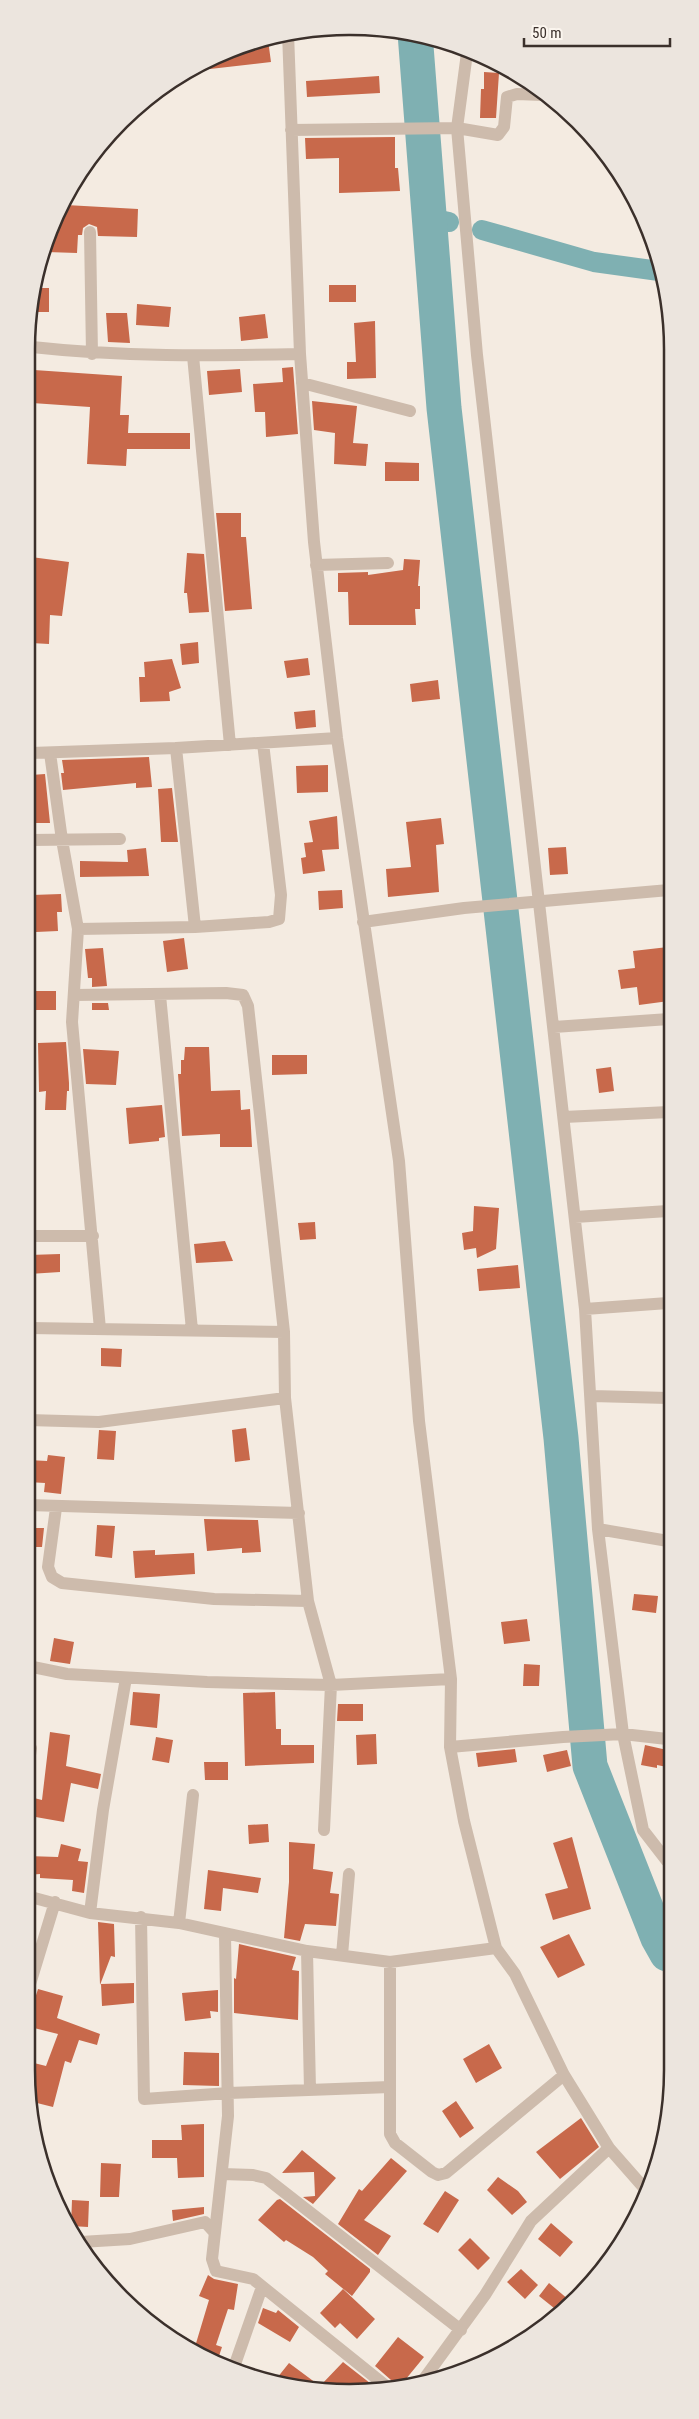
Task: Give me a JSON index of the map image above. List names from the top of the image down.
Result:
{
  "scale_bar": "50 m"
}
